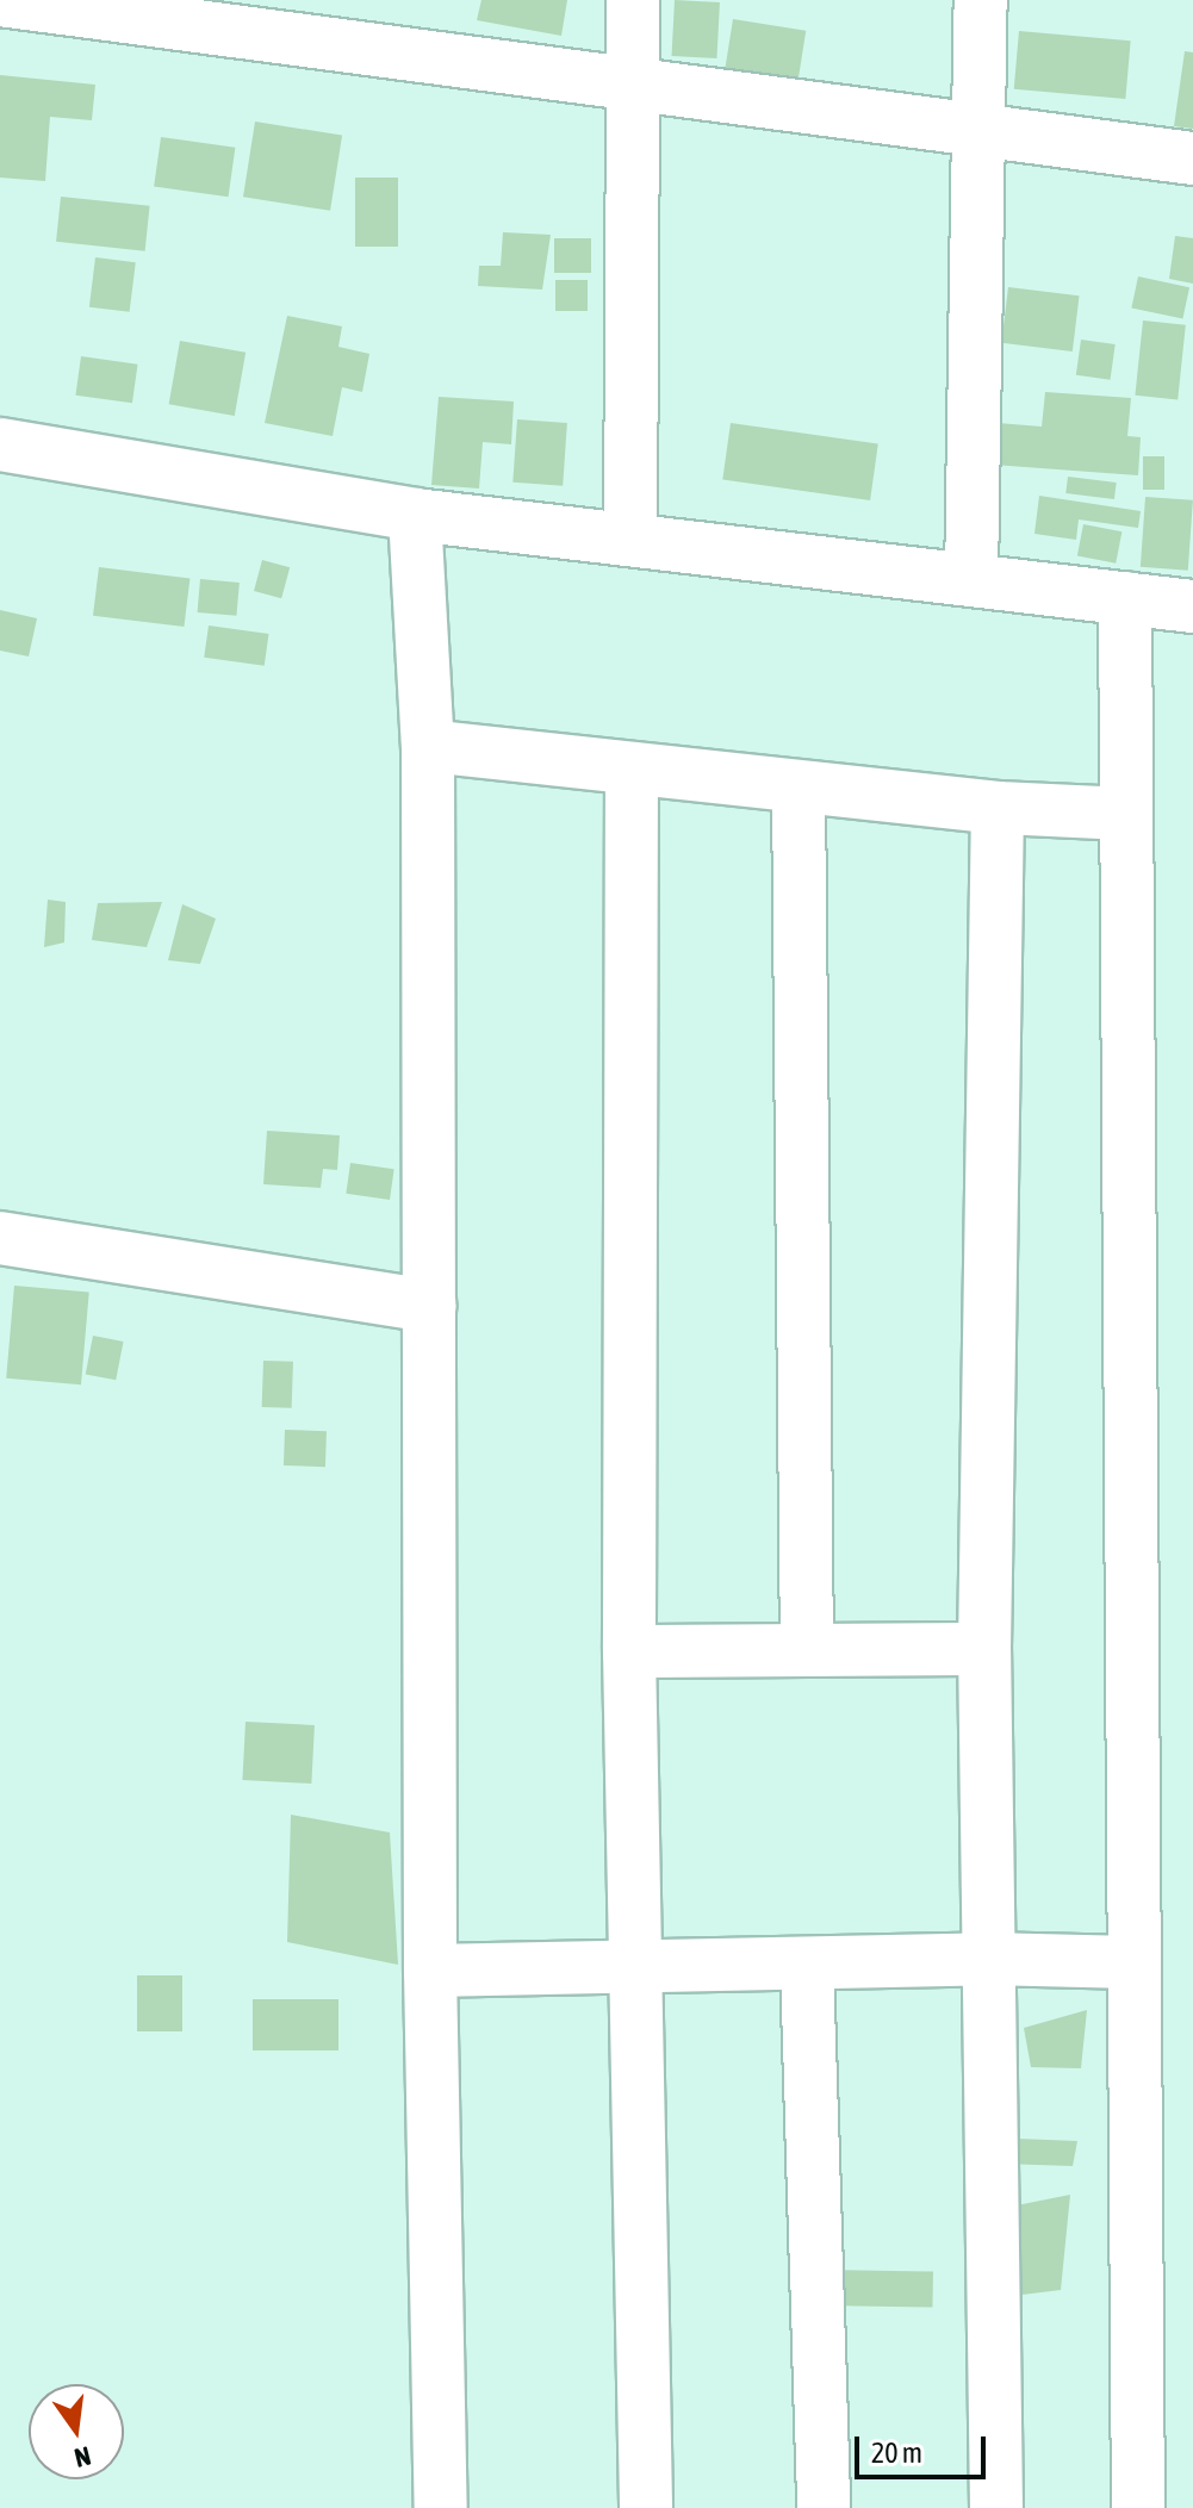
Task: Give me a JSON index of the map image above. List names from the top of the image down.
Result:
{
  "scale_bar": "20 m",
  "north": "bottom"
}
